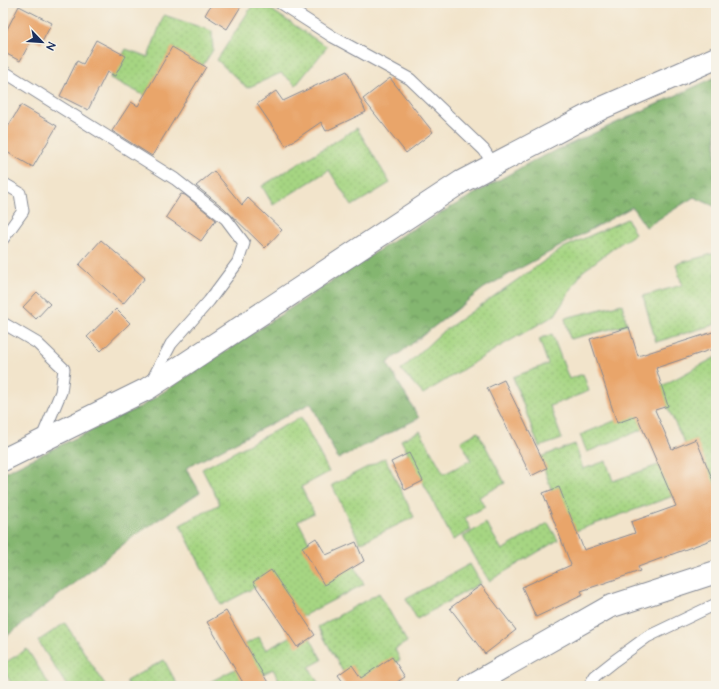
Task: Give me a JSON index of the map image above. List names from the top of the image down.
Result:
{
  "north": "bottom right"
}
